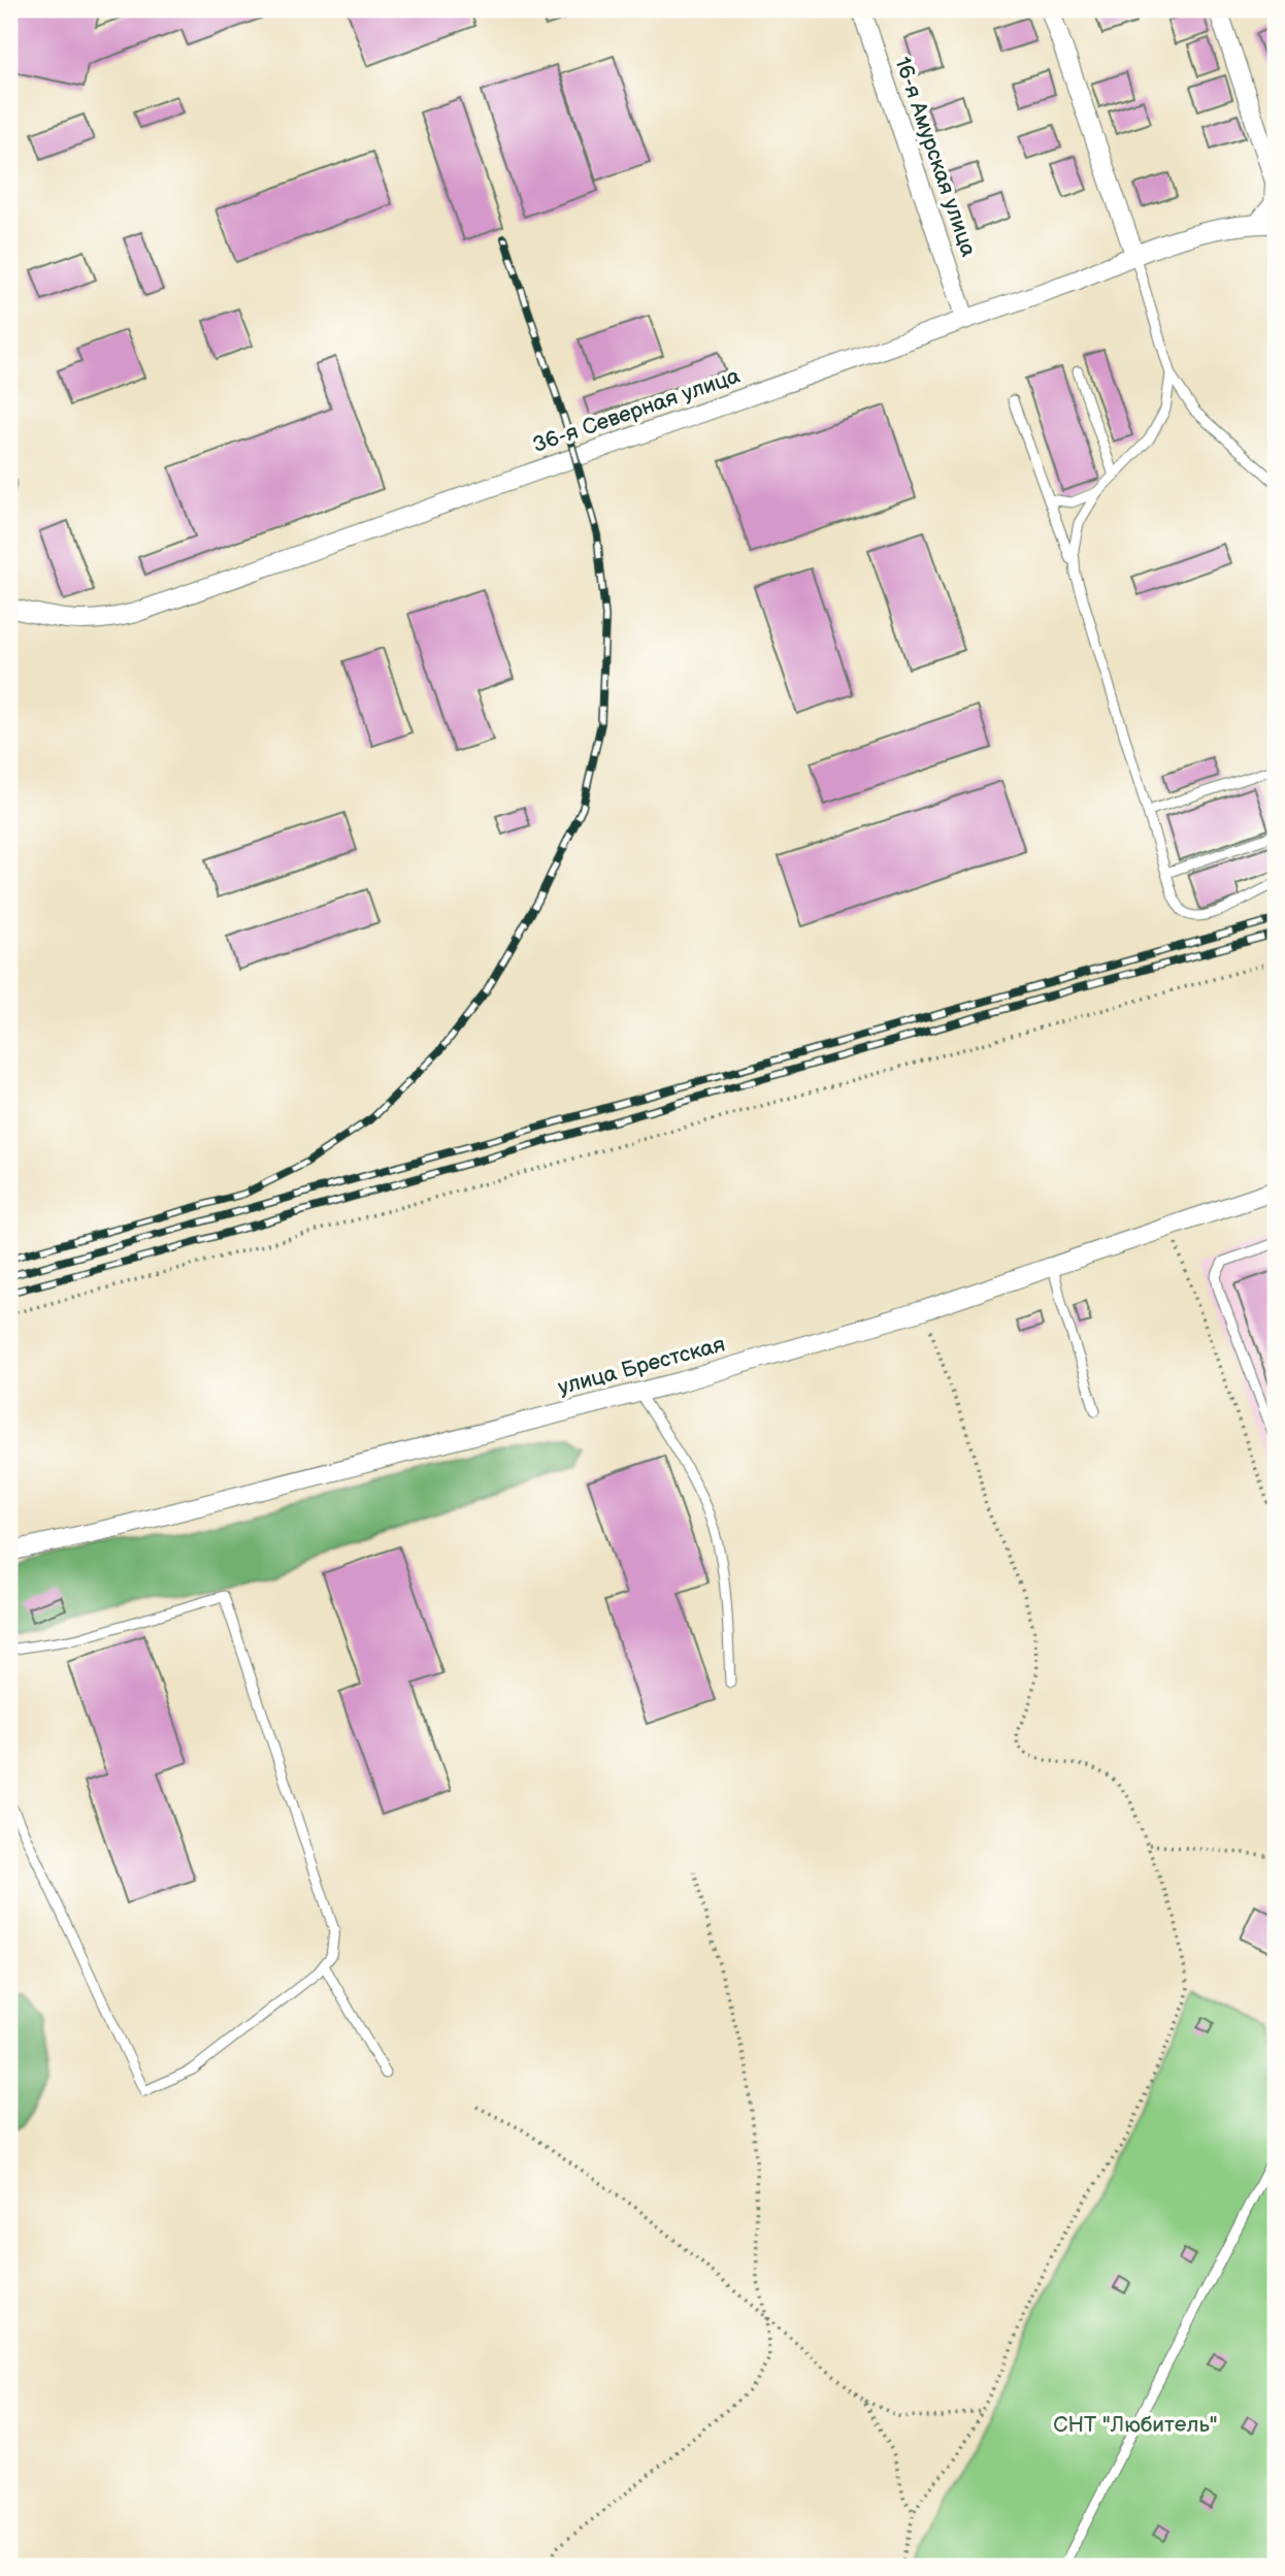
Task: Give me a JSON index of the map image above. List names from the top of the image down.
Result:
{
  "streets": {
    "street": ["16-я Амурская улица", "36-я Северная улица", "улица Брестская"]
  },
  "crossings": [
    ["16-я Амурская улица", "36-я Северная улица"]
  ],
  "parks": ["СНТ \"Любитель\""]
}
